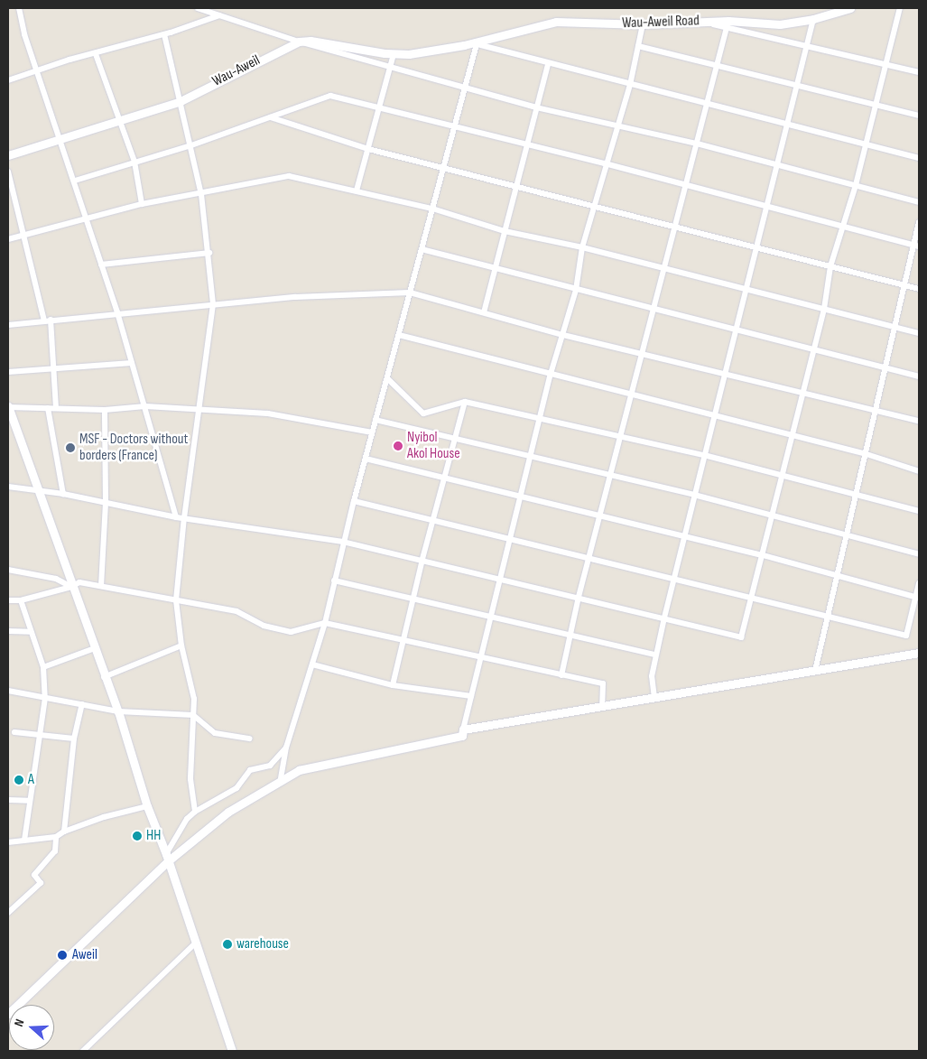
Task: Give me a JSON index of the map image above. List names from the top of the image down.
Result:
{
  "streets": {
    "street": ["Wau-Aweil Road", "Wau-Aweil"]
  },
  "crossings": [
    ["Wau-Aweil Road", "Wau-Aweil"]
  ],
  "places": [
    "Nyibol Akol House",
    "MSF - Doctors without borders (France)",
    "A",
    "HH",
    "warehouse",
    "Aweil"
  ],
  "north": "left"
}
